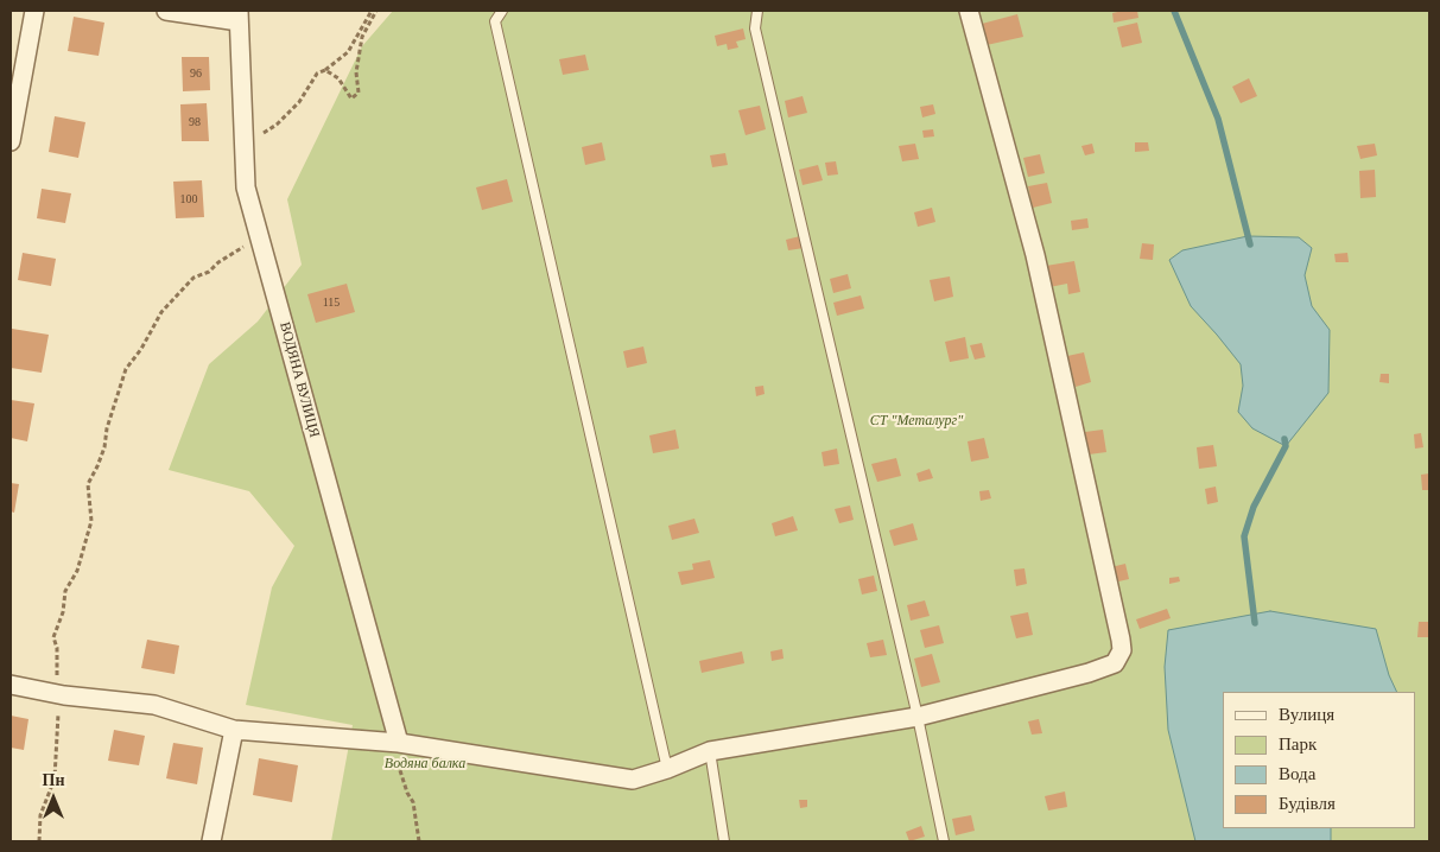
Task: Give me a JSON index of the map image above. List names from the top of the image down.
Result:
{
  "streets": {
    "street": ["ВОДЯНА ВУЛИЦЯ"]
  },
  "parks": ["СТ \"Металург\"", "Водяна балка"],
  "house_numbers": [
    "96",
    "98",
    "100",
    "115"
  ],
  "legend": [
    "Вулиця",
    "Парк",
    "Вода",
    "Будівля"
  ],
  "north": "top"
}
